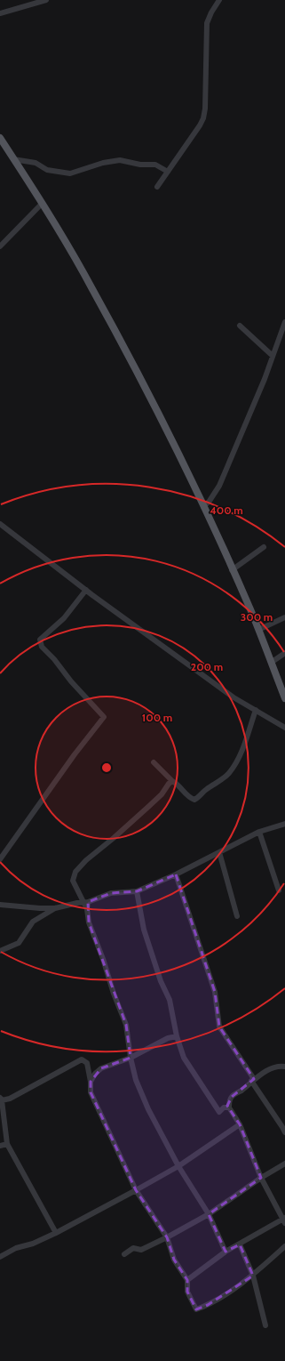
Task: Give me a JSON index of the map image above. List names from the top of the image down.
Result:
{
  "rings": [
    "400 m",
    "300 m",
    "200 m",
    "100 m"
  ]
}
